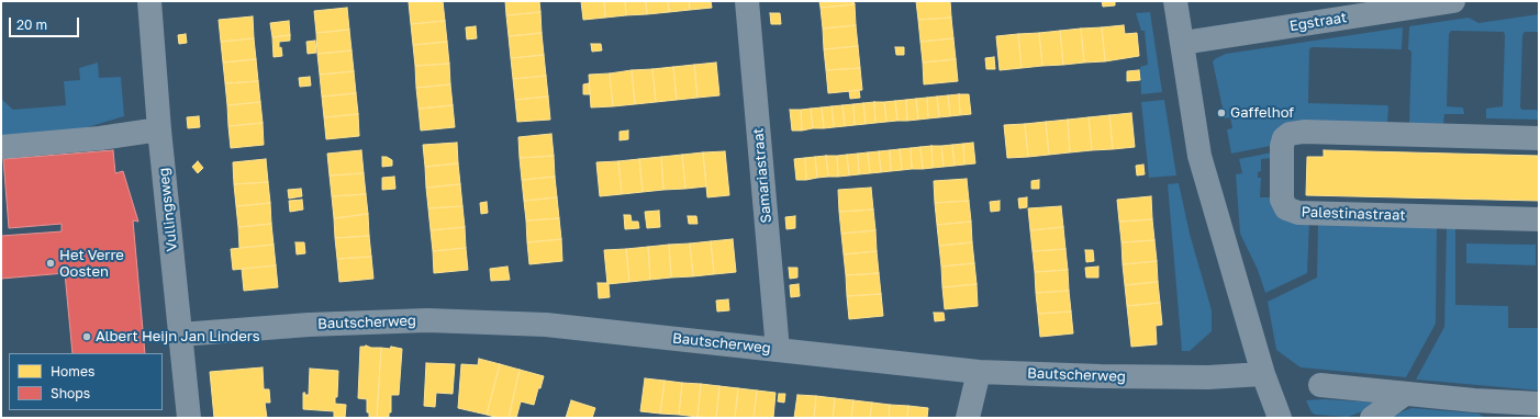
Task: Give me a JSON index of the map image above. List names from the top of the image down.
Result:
{
  "streets": {
    "street": [
      "Egstraat",
      "Samariastraat",
      "Vullingsweg",
      "Palestinastraat",
      "Bautscherweg"
    ]
  },
  "crossings": [
    ["Samariastraat", "Bautscherweg"],
    ["Vullingsweg", "Bautscherweg"]
  ],
  "places": ["Gaffelhof", "Het Verre Oosten", "Albert Heijn Jan Linders"],
  "legend": ["Homes", "Shops"],
  "scale_bar": "20 m"
}
